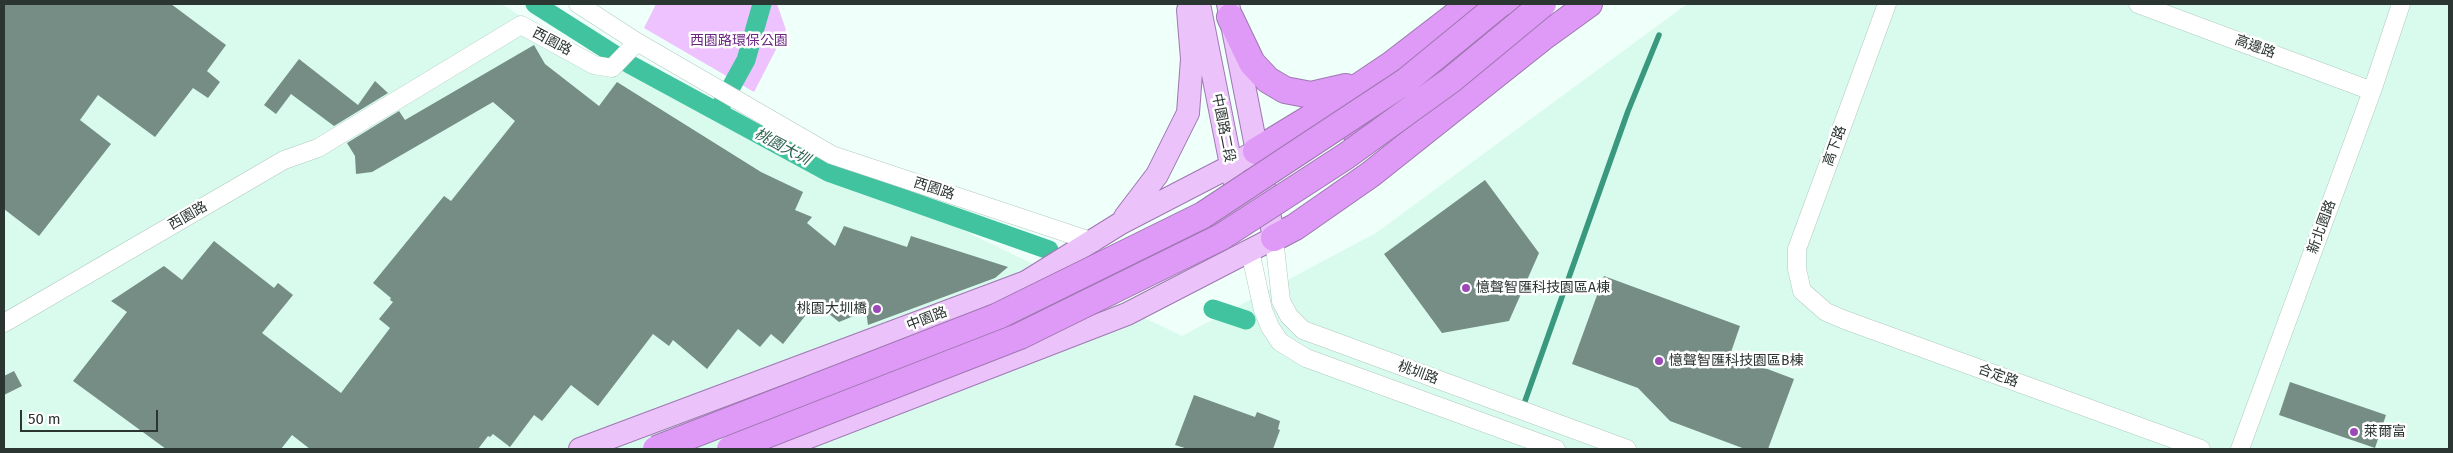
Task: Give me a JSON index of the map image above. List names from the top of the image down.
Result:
{
  "streets": {
    "main road": ["中園路二段", "中園路"],
    "street": [
      "西園路",
      "高邊路",
      "高下路",
      "新北園路",
      "桃圳路",
      "合定路"
    ]
  },
  "crossings": [
    ["西園路", "中園路"],
    ["高邊路", "新北園路"],
    ["中園路二段", "中園路"],
    ["中園路二段", "桃圳路"],
    ["高下路", "合定路"]
  ],
  "water": ["桃園大圳"],
  "parks": ["西園路環保公園"],
  "places": [
    "憶聲智匯科技園區A棟",
    "桃園大圳橋",
    "憶聲智匯科技園區B棟",
    "萊爾富"
  ],
  "scale_bar": "50 m"
}
